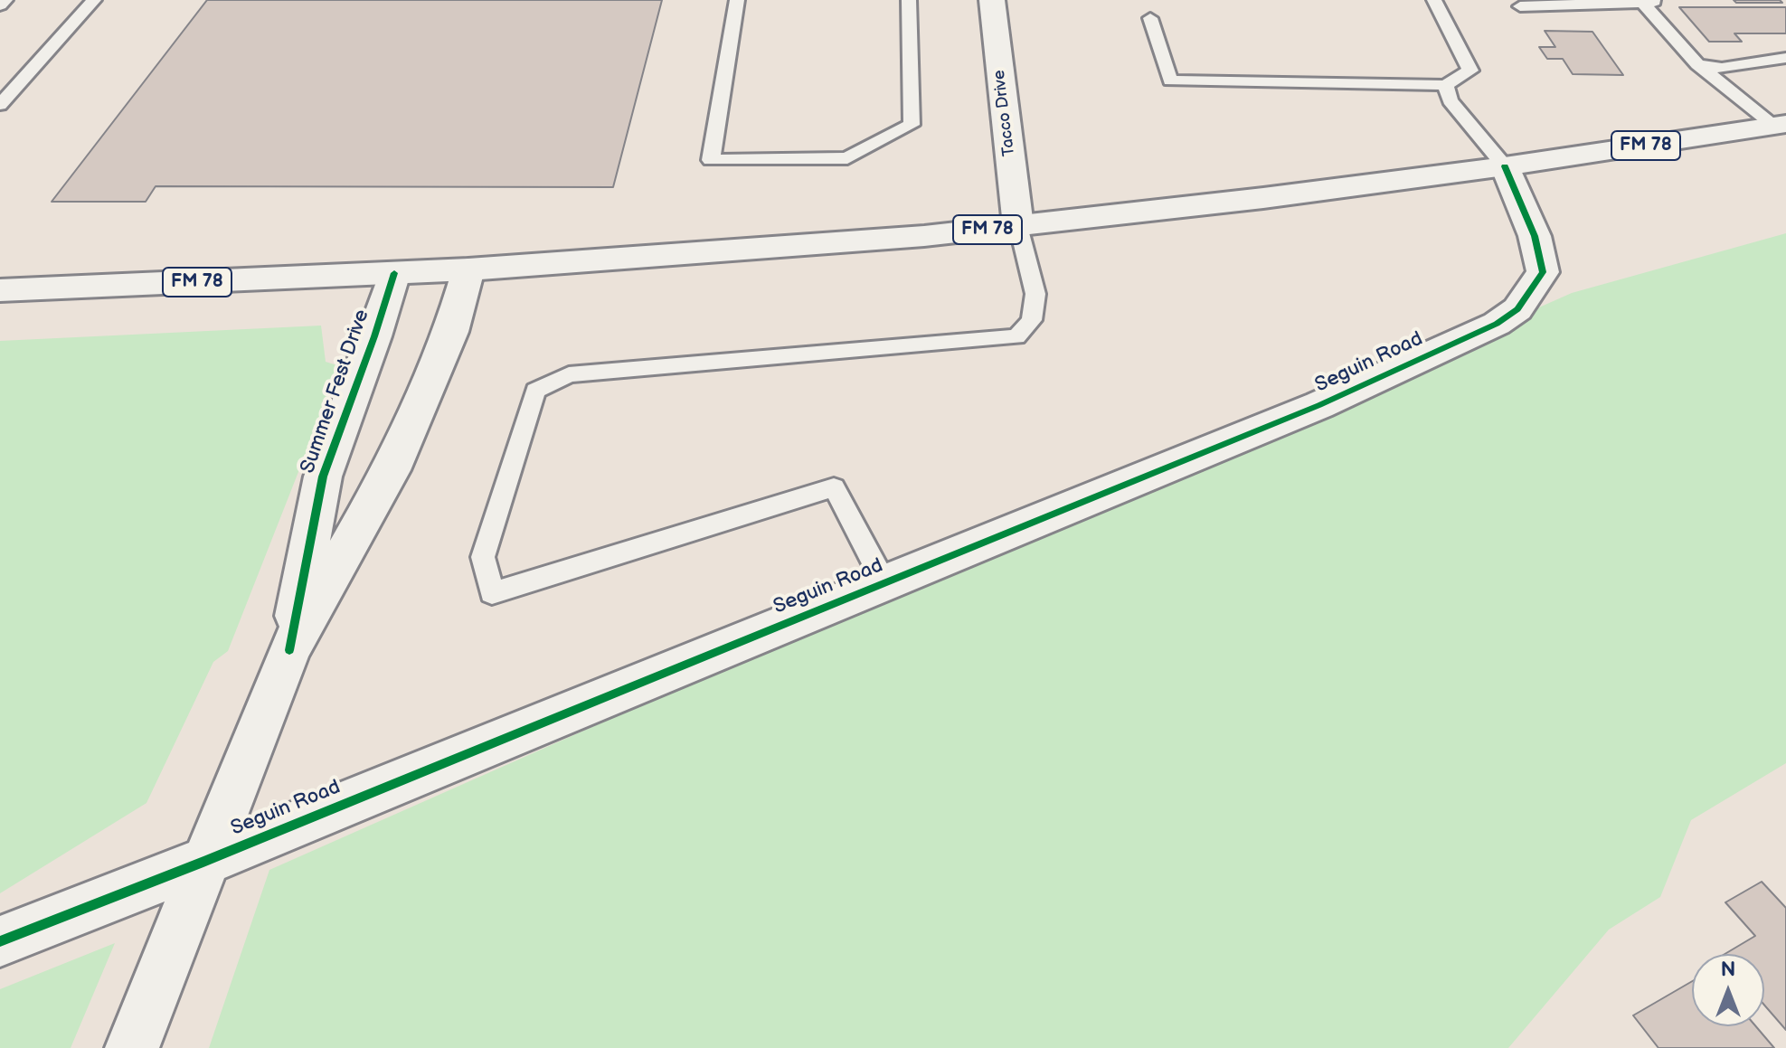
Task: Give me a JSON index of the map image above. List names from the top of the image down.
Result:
{
  "streets": {
    "street": [
      "Tacco Drive",
      "FM 78",
      "Seguin Road",
      "Summer Fest Drive"
    ]
  },
  "crossings": [
    ["Tacco Drive", "FM 78"],
    ["FM 78", "Seguin Road"],
    ["FM 78", "Summer Fest Drive"],
    ["Seguin Road", "Summer Fest Drive"]
  ],
  "north": "top"
}
